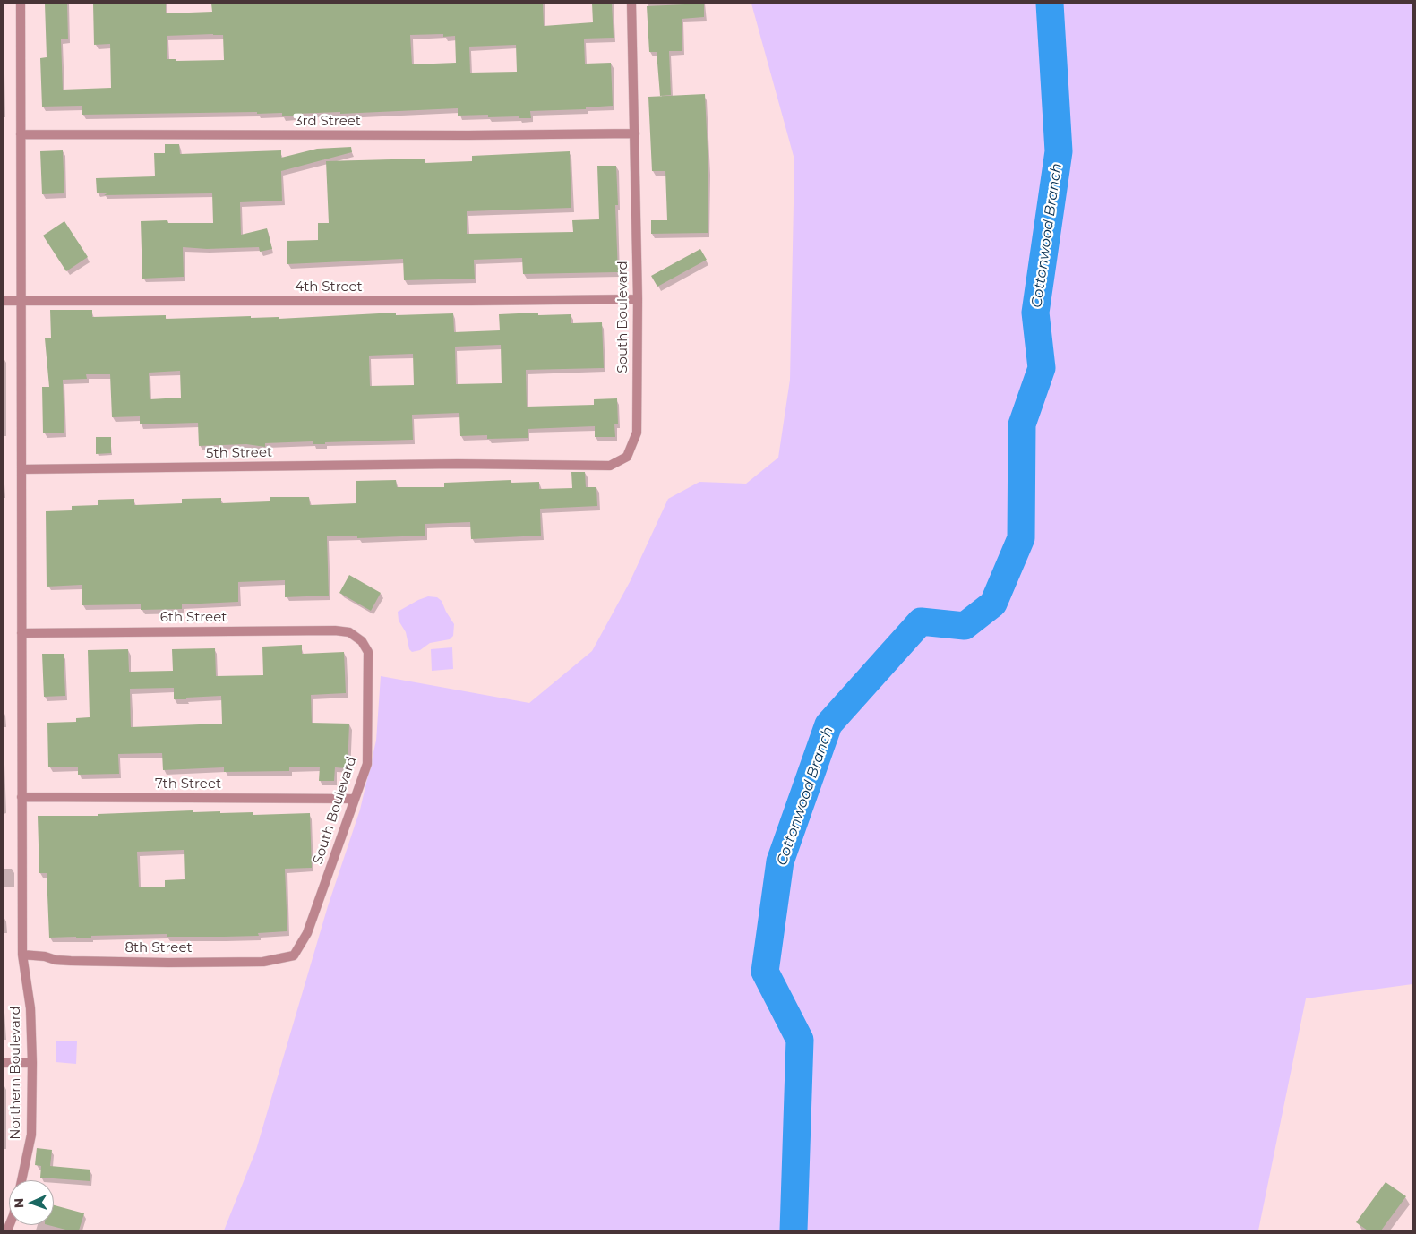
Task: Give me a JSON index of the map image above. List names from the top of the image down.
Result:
{
  "streets": {
    "street": [
      "3rd Street",
      "4th Street",
      "South Boulevard",
      "5th Street",
      "6th Street",
      "7th Street",
      "8th Street",
      "Northern Boulevard"
    ]
  },
  "crossings": [
    ["3rd Street", "South Boulevard"],
    ["3rd Street", "Northern Boulevard"],
    ["4th Street", "South Boulevard"],
    ["4th Street", "Northern Boulevard"],
    ["South Boulevard", "5th Street"],
    ["South Boulevard", "6th Street"],
    ["South Boulevard", "7th Street"],
    ["South Boulevard", "8th Street"],
    ["5th Street", "Northern Boulevard"],
    ["6th Street", "Northern Boulevard"],
    ["7th Street", "Northern Boulevard"],
    ["8th Street", "Northern Boulevard"]
  ],
  "water": ["Cottonwood Branch"],
  "north": "left"
}
